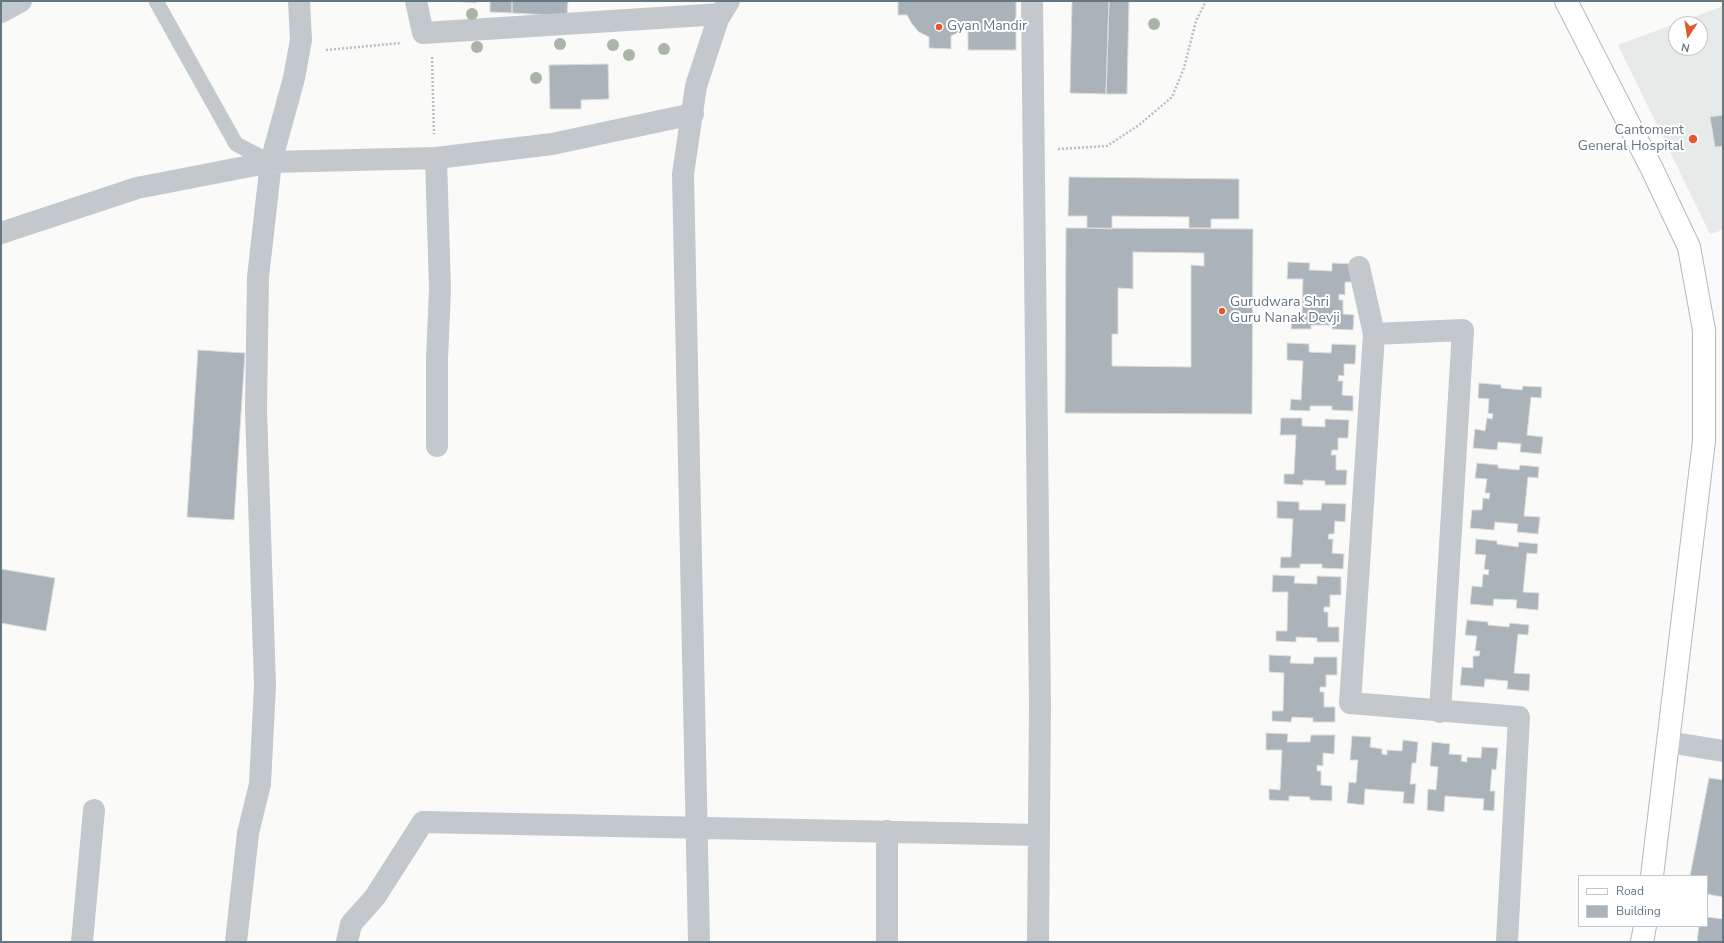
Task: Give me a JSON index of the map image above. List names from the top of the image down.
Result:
{
  "places": ["Gyan Mandir", "Cantoment General Hospital", "Gurudwara Shri Guru Nanak Devji"],
  "legend": ["Road", "Building"],
  "north": "bottom"
}
